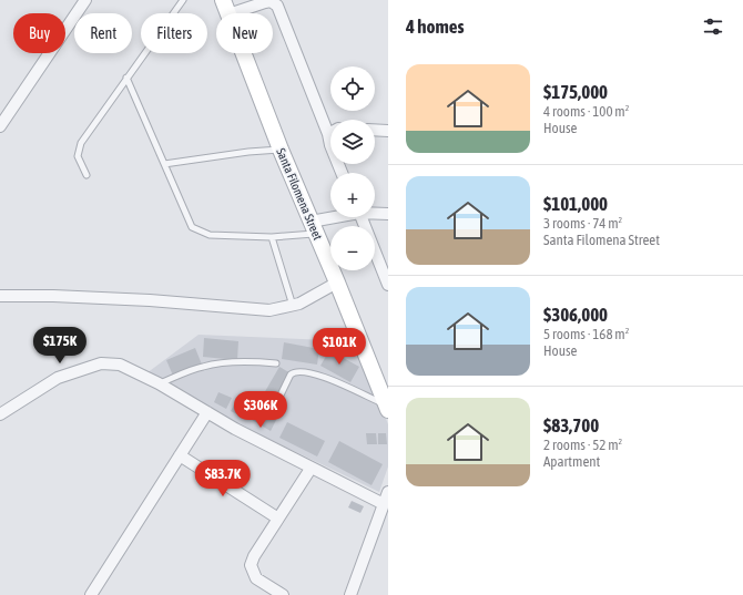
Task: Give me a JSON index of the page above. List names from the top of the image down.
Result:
{
  "streets": {
    "main road": ["Santa Filomena Street"]
  },
  "page": {
    "heading": "4 homes",
    "chip": [
      "Buy",
      "Rent",
      "Filters",
      "New"
    ],
    "list": [
      {
        "name": "$175,000",
        "note": "4 rooms · 100 m² · House"
      },
      {
        "name": "$101,000",
        "note": "3 rooms · 74 m² · Santa Filomena Street"
      },
      {
        "name": "$306,000",
        "note": "5 rooms · 168 m² · House"
      },
      {
        "name": "$83,700",
        "note": "2 rooms · 52 m² · Apartment"
      }
    ],
    "map_buttons": ["+", "−"],
    "price": [
      "$175K",
      "$101K",
      "$306K",
      "$83.7K"
    ]
  }
}
